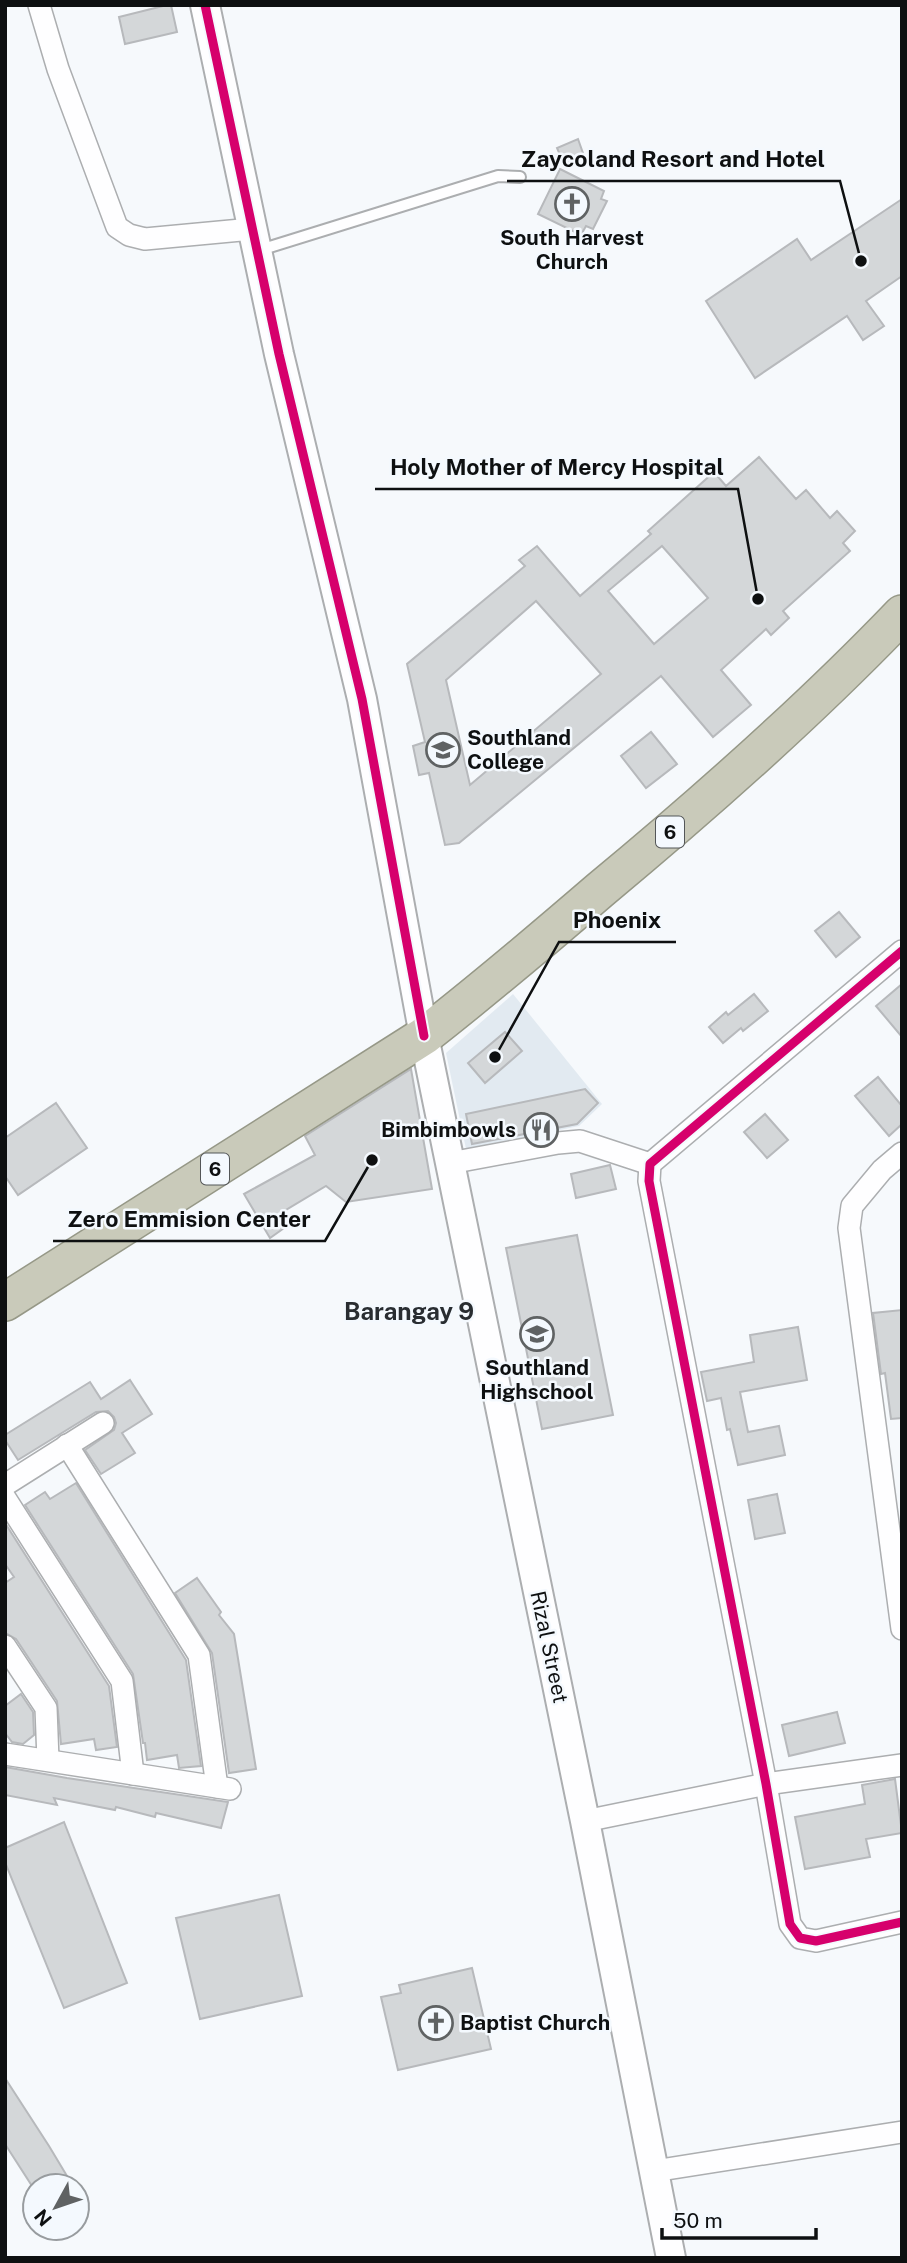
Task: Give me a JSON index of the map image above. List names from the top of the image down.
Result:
{
  "streets": {
    "highway": ["6"],
    "main road": ["Rizal Street"]
  },
  "crossings": [
    ["6", "Rizal Street"]
  ],
  "districts": ["Barangay 9"],
  "places": {
    "church": ["South Harvest Church", "Baptist Church"],
    "other": [
      "Zaycoland Resort and Hotel",
      "Holy Mother of Mercy Hospital",
      "Phoenix",
      "Zero Emmision Center"
    ],
    "school or university": ["Southland College", "Southland Highschool"],
    "restaurant": ["Bimbimbowls"]
  },
  "scale_bar": "50 m",
  "north": "bottom left"
}
